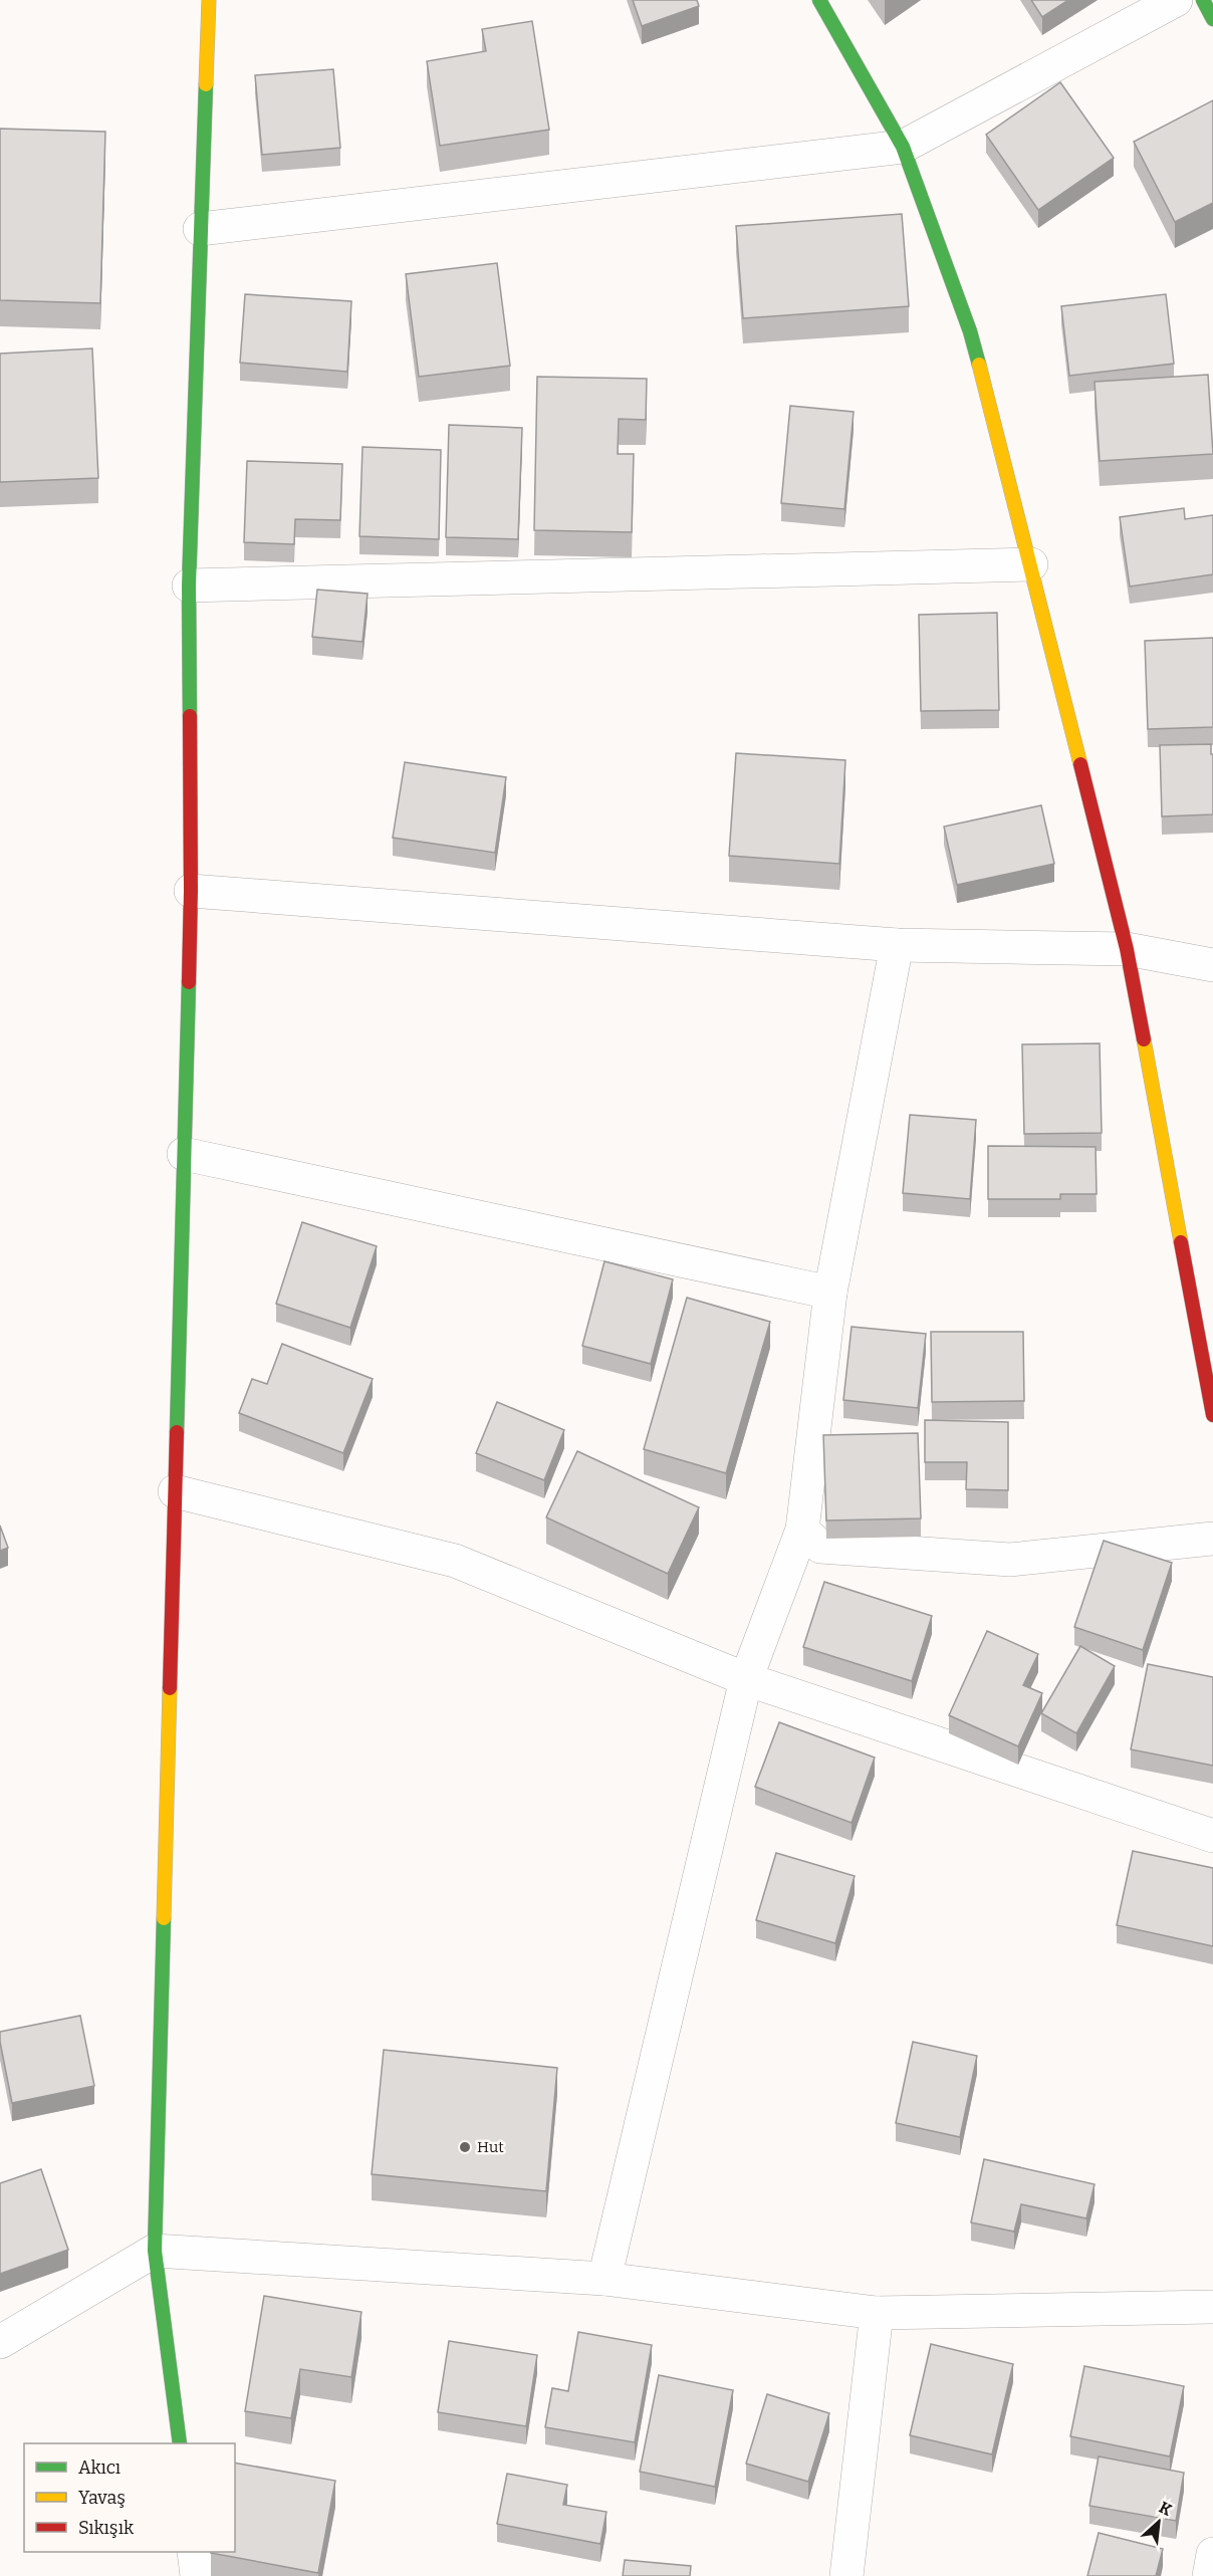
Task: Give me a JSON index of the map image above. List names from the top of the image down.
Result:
{
  "places": ["Hut"],
  "legend": ["Akıcı", "Yavaş", "Sıkışık"],
  "north": "top right"
}
